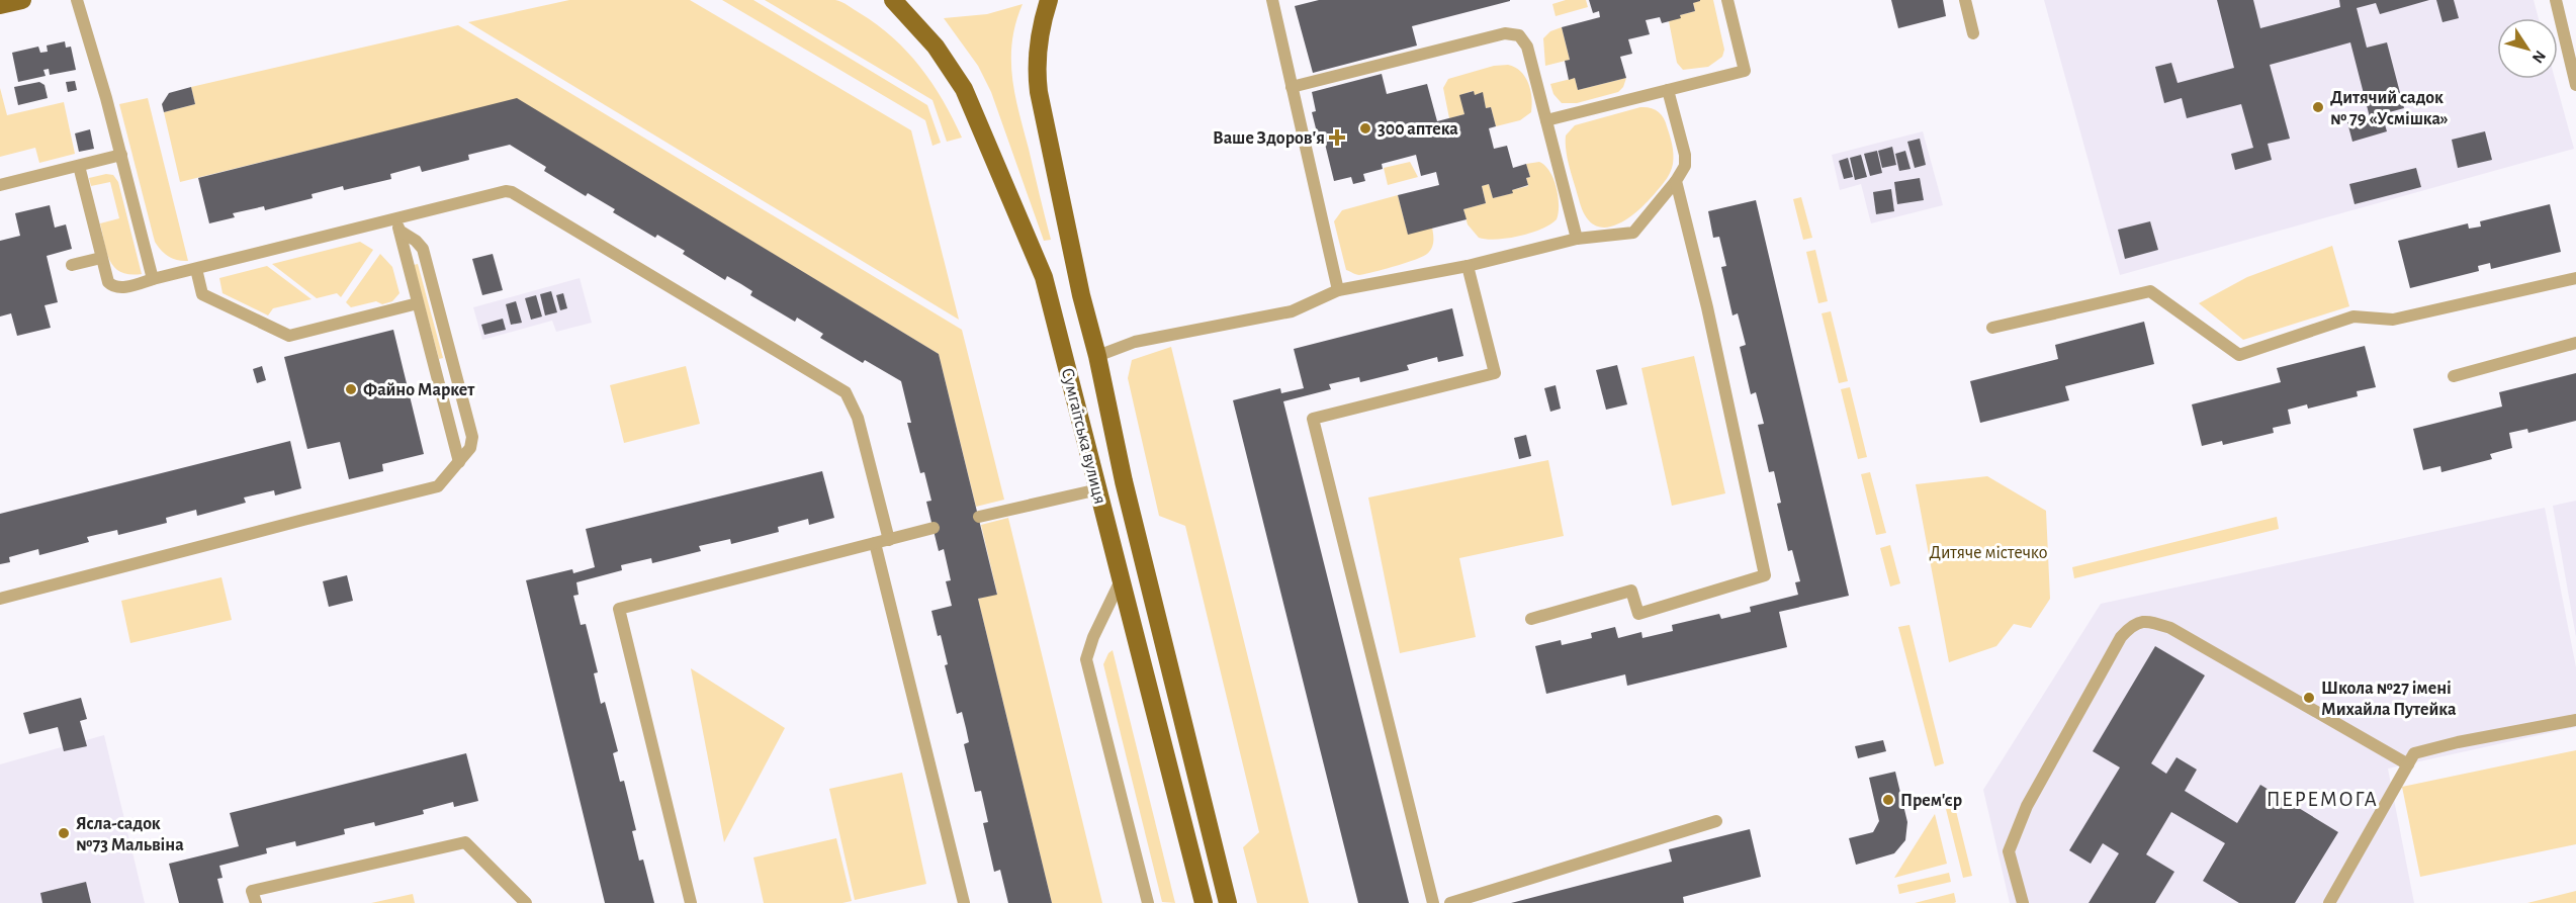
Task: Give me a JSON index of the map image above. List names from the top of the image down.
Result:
{
  "streets": {
    "main road": ["Сумгаїтська вулиця"]
  },
  "districts": ["ПЕРЕМОГА"],
  "parks": ["Дитяче містечко"],
  "places": {
    "other": [
      "Дитячий садок № 79 «Усмішка»",
      "300 аптека",
      "Файно Маркет",
      "Школа №27 імені Михайла Путейка",
      "Прем'єр",
      "Ясла-садок №73 Мальвіна"
    ],
    "health": ["Ваше Здоров'я"]
  },
  "north": "bottom right"
}
